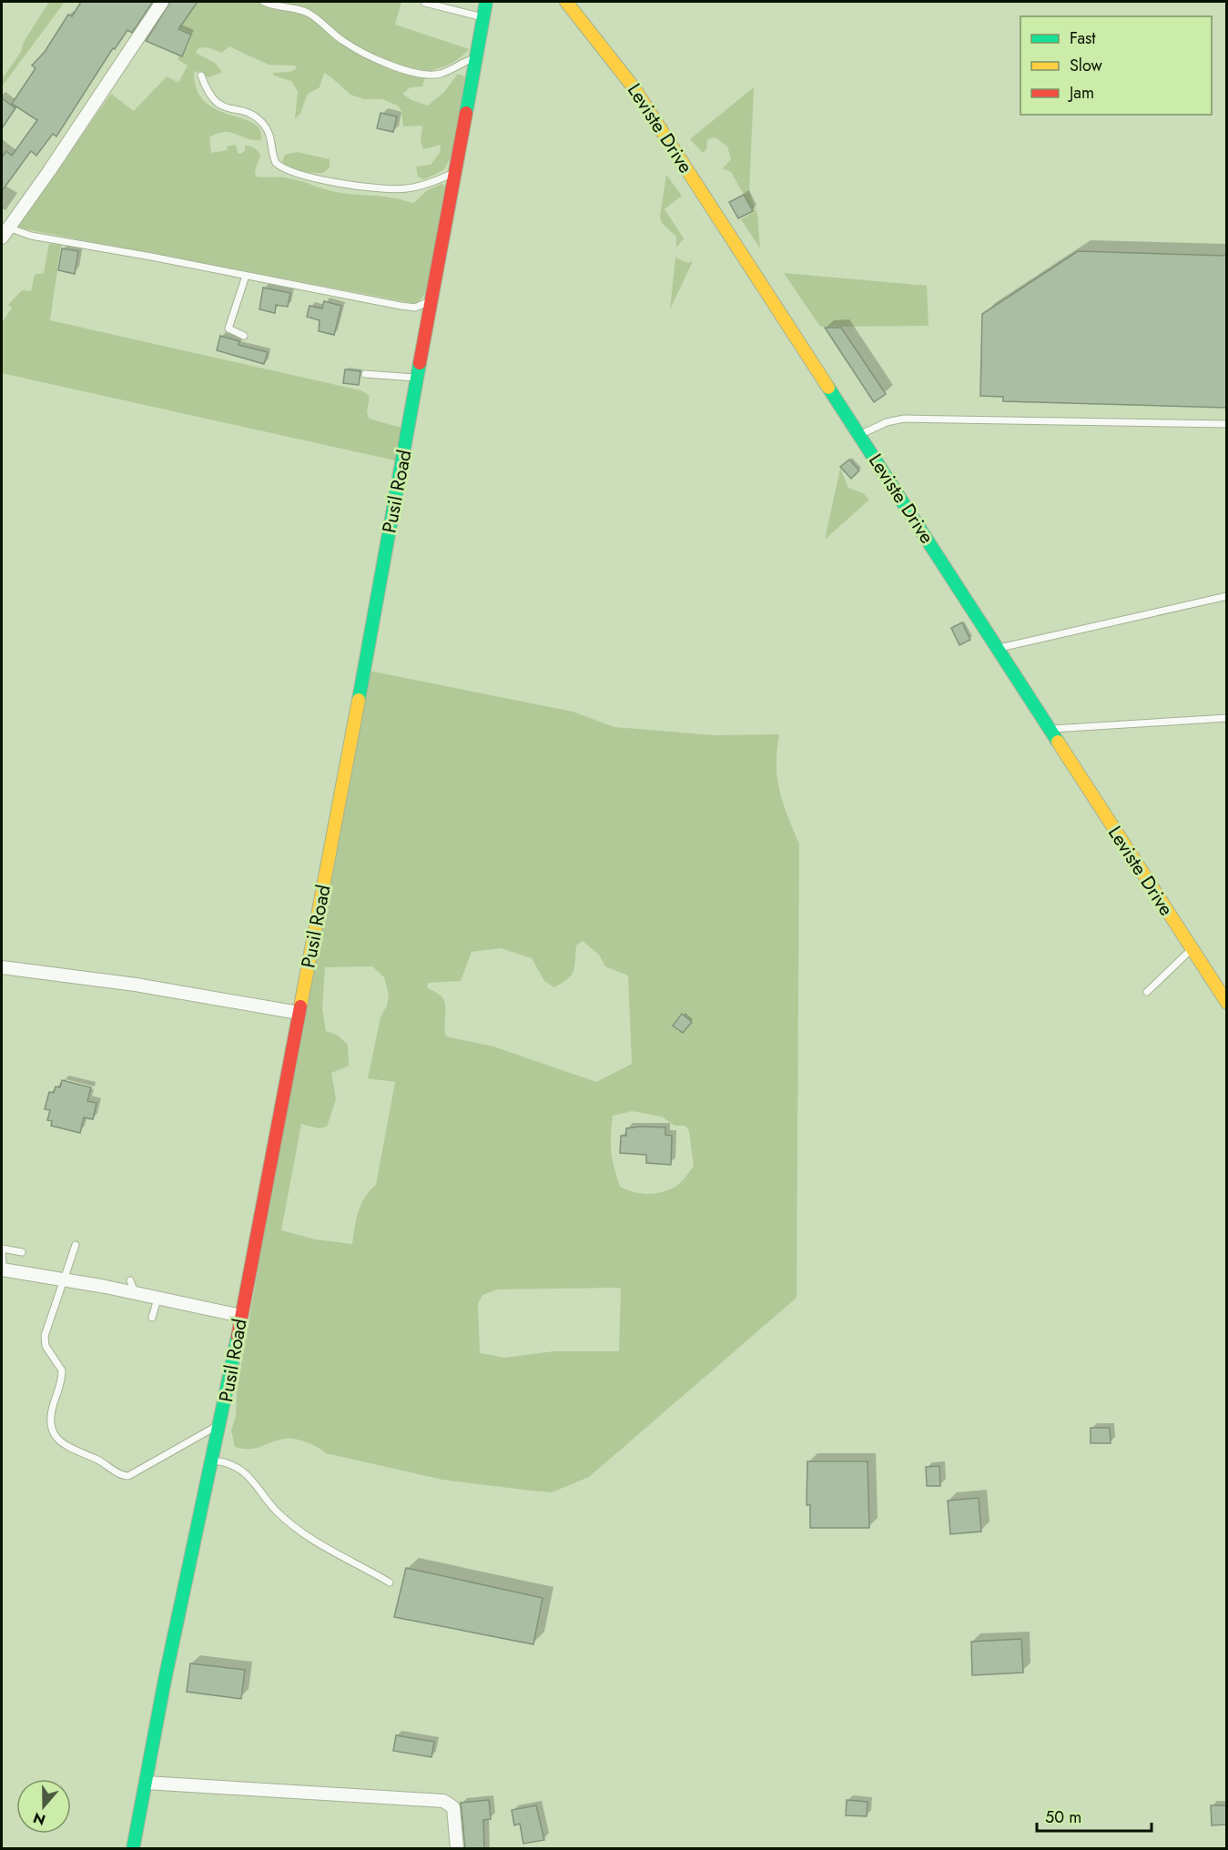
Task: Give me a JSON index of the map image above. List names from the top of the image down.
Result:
{
  "streets": {
    "street": ["Leviste Drive", "Pusil Road"]
  },
  "legend": ["Fast", "Slow", "Jam"],
  "scale_bar": "50 m",
  "north": "bottom"
}
